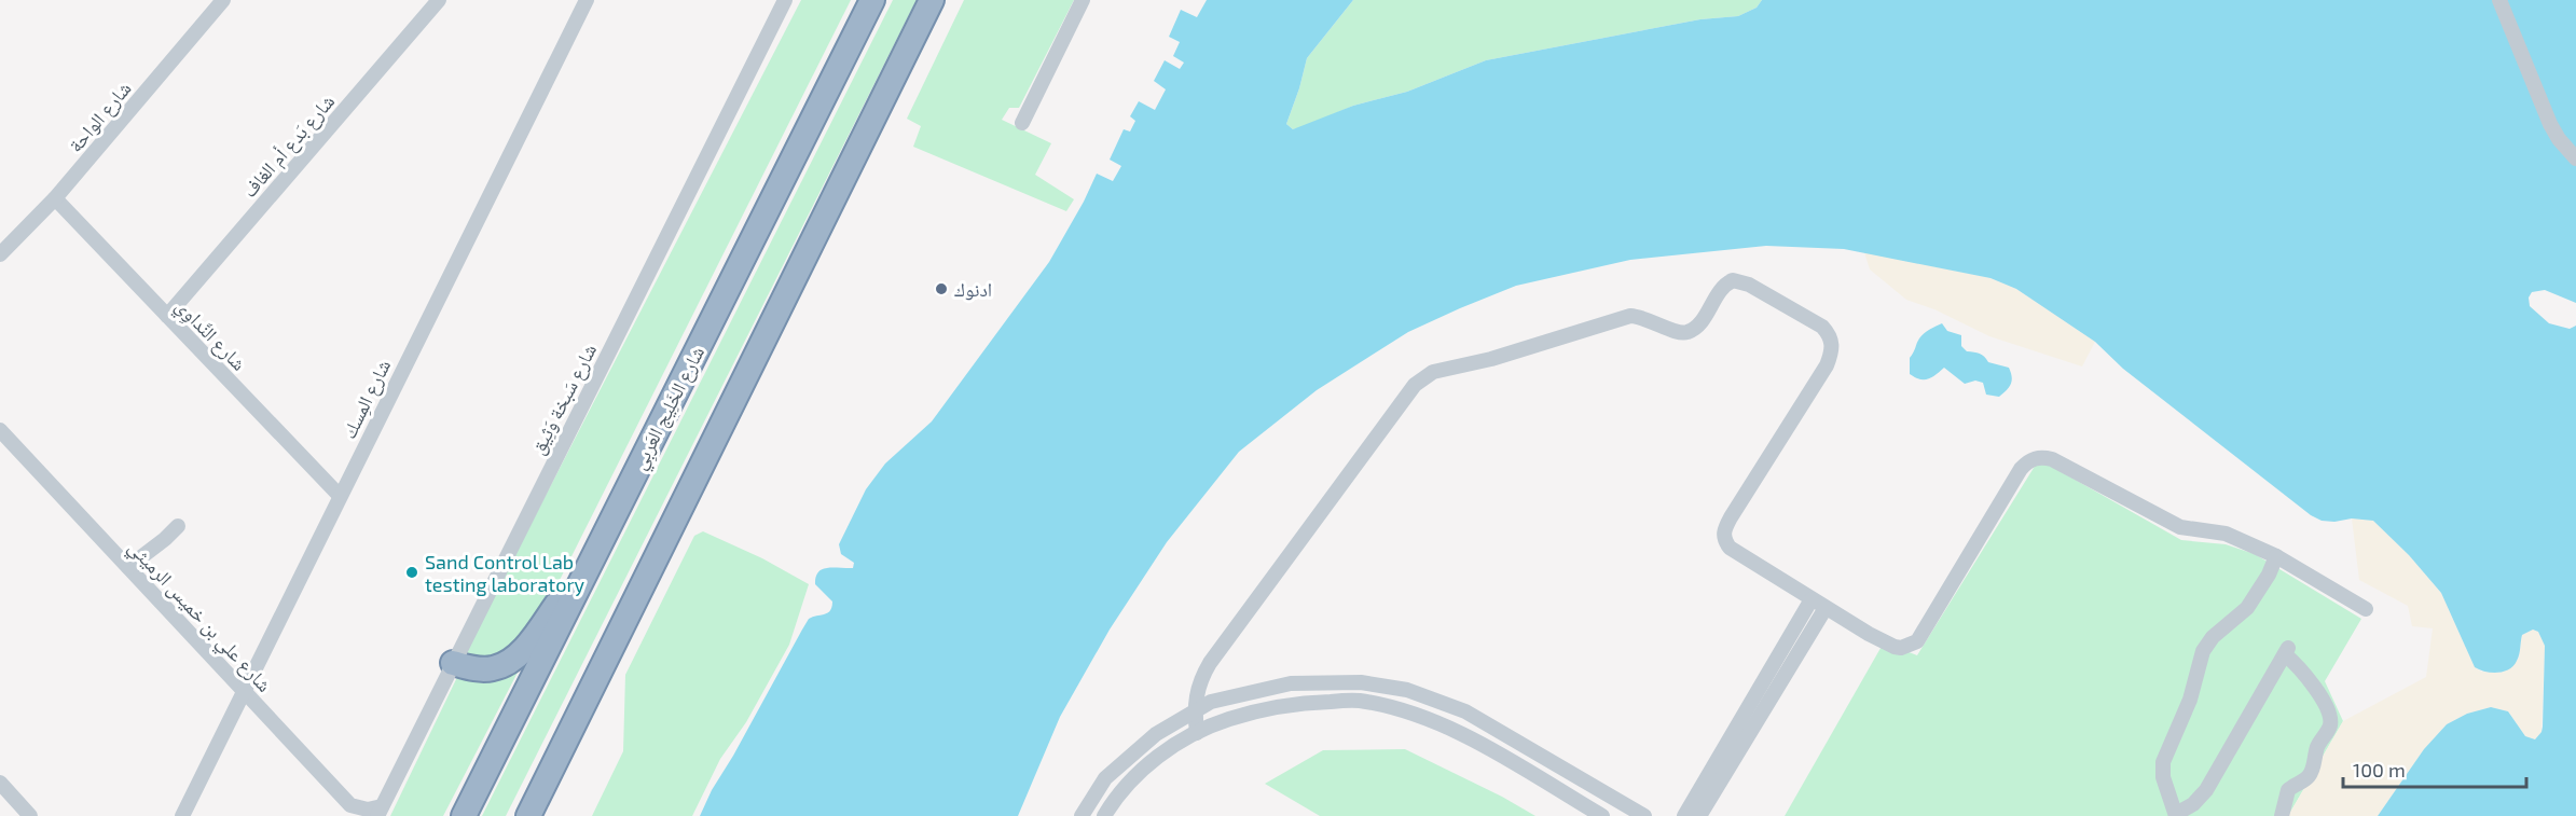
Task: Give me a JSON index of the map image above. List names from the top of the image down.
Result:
{
  "streets": {
    "highway": ["شارع الخَلِيج العَربِي"],
    "street": [
      "شارع الواحة",
      "شارع بَدع أم الغاف",
      "شارع النَّداوِي",
      "شارع المِسك",
      "شارع سَبخة وَثِيق",
      "شارع علي بن خميس الرميثي"
    ]
  },
  "crossings": [
    ["شارع الواحة", "شارع النَّداوِي"],
    ["شارع بَدع أم الغاف", "شارع النَّداوِي"],
    ["شارع النَّداوِي", "شارع المِسك"],
    ["شارع المِسك", "شارع علي بن خميس الرميثي"],
    ["شارع سَبخة وَثِيق", "شارع علي بن خميس الرميثي"]
  ],
  "places": ["ادنوك", "Sand Control Lab testing laboratory"],
  "scale_bar": "100 m"
}
